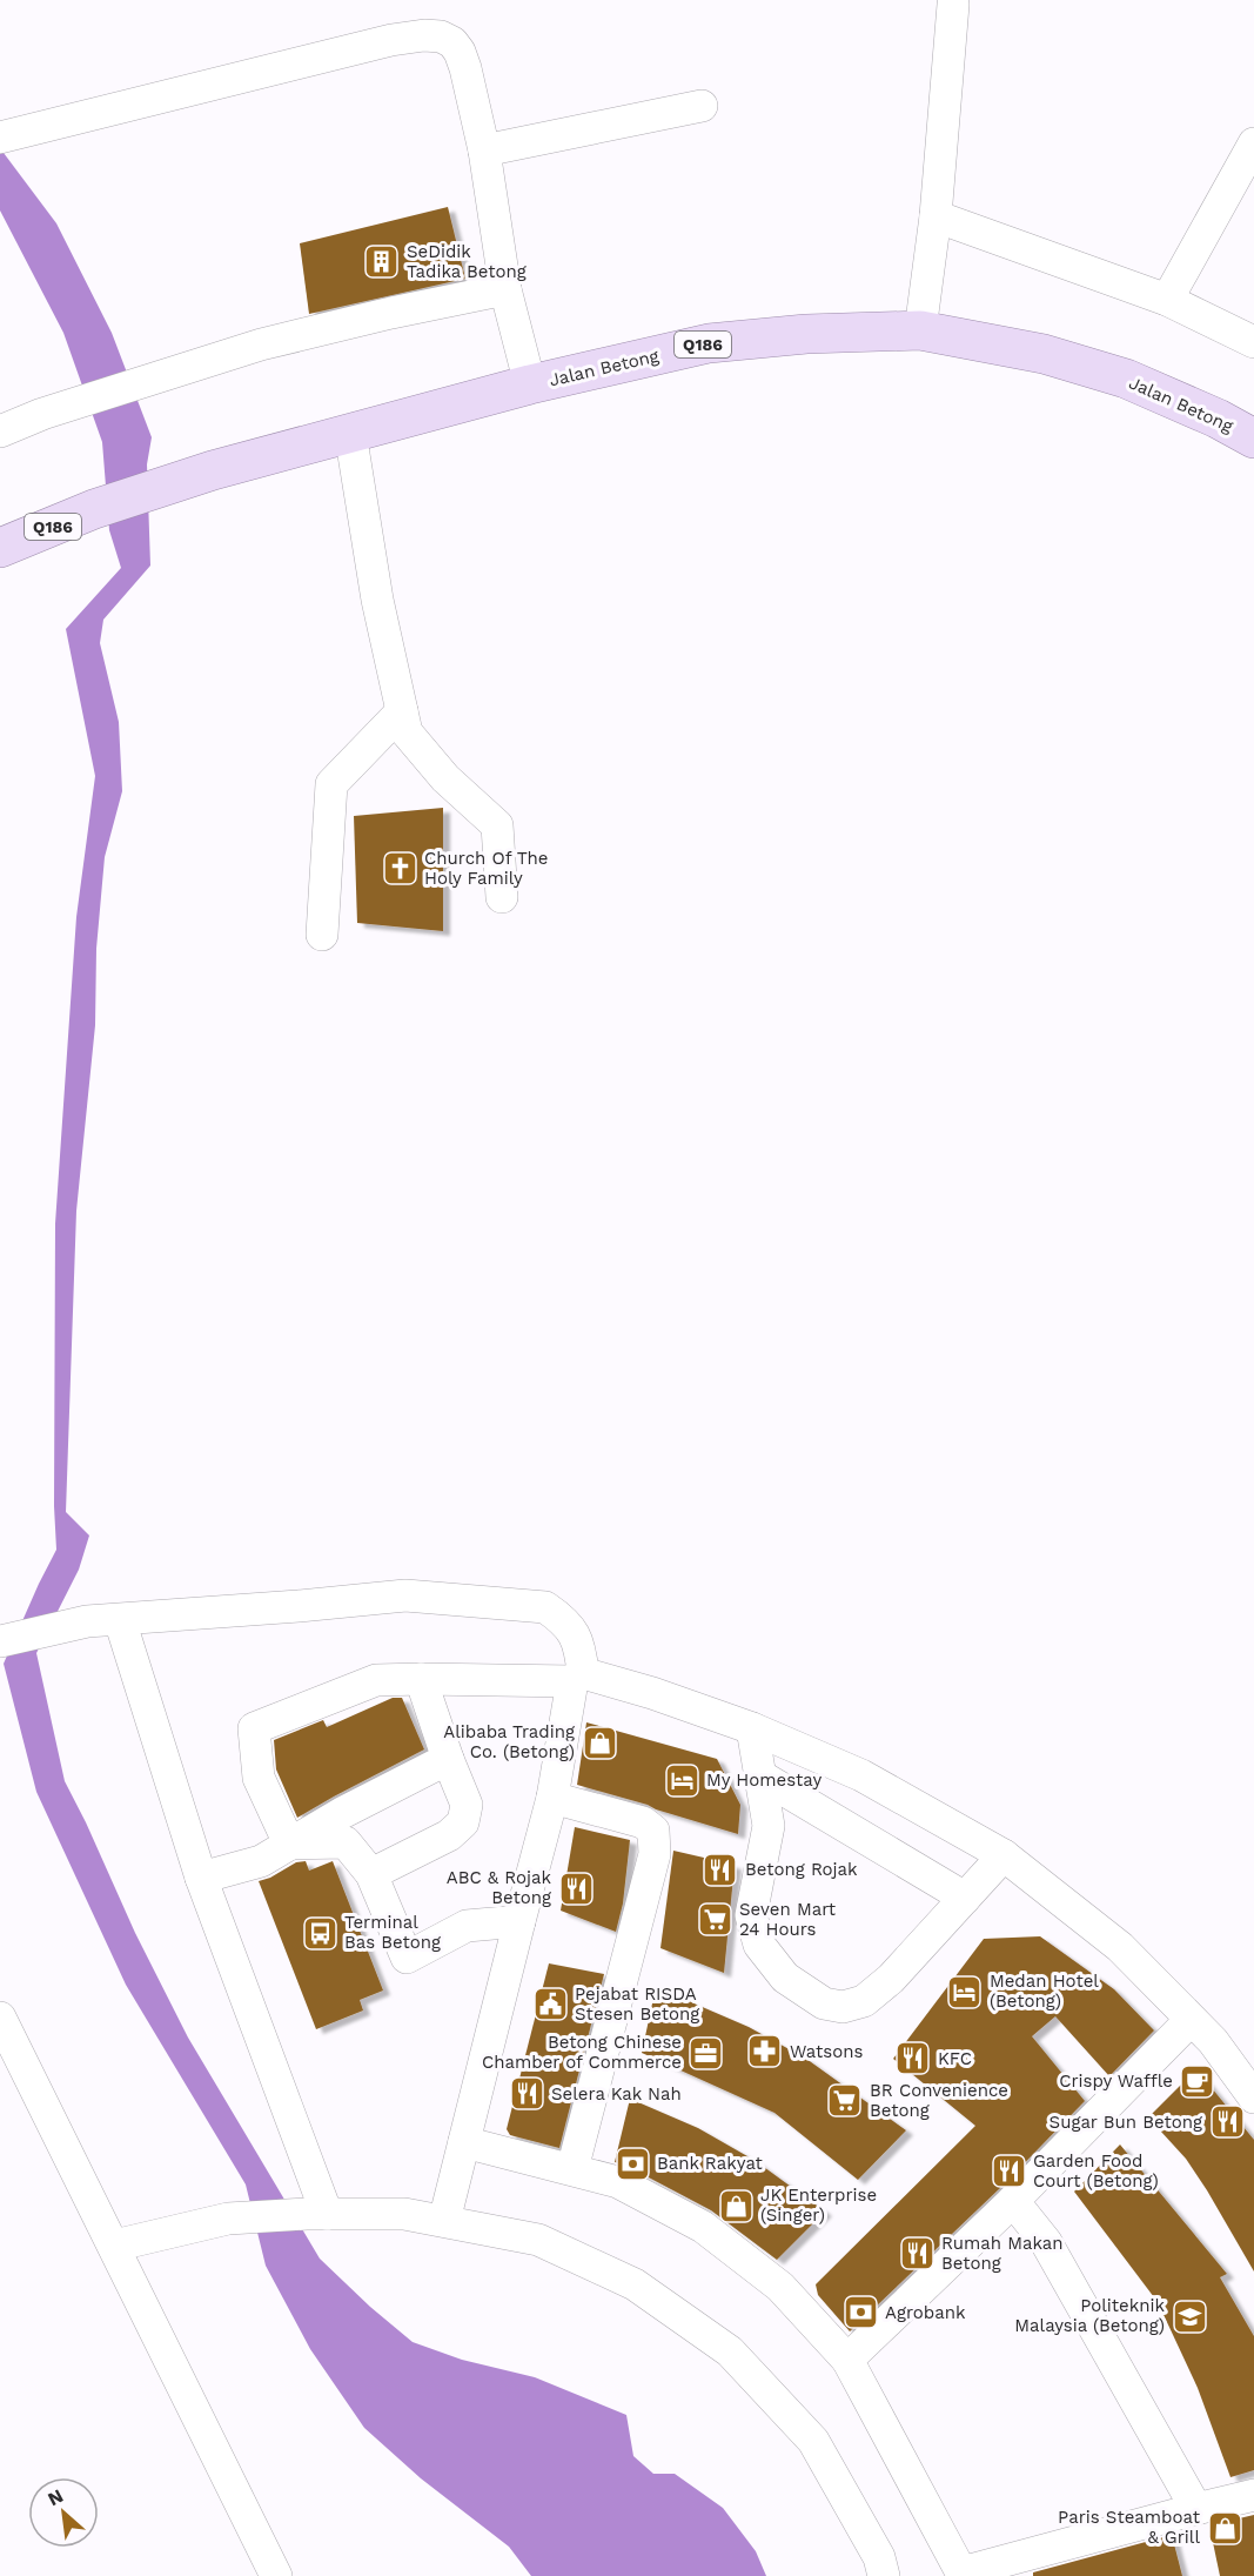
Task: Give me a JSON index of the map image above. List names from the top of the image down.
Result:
{
  "streets": {
    "main road": ["Q186", "Jalan Betong"]
  },
  "places": {
    "building": ["SeDidik Tadika Betong"],
    "church": ["Church Of The Holy Family"],
    "shop": ["Alibaba Trading Co. (Betong)", "JK Enterprise (Singer)", "Paris Steamboat & Grill"],
    "hotel": ["My Homestay", "Medan Hotel (Betong)"],
    "restaurant": [
      "Betong Rojak",
      "ABC & Rojak Betong",
      "KFC",
      "Selera Kak Nah",
      "Sugar Bun Betong",
      "Garden Food Court (Betong)",
      "Rumah Makan Betong"
    ],
    "supermarket": ["Seven Mart 24 Hours", "BR Convenience Betong"],
    "bus stop": ["Terminal Bas Betong"],
    "public building": ["Pejabat RISDA Stesen Betong"],
    "pharmacy": ["Watsons"],
    "office": ["Betong Chinese Chamber of Commerce"],
    "cafe": ["Crispy Waffle"],
    "bank": ["Bank Rakyat", "Agrobank"],
    "school or university": ["Politeknik Malaysia (Betong)"]
  },
  "north": "top left"
}
